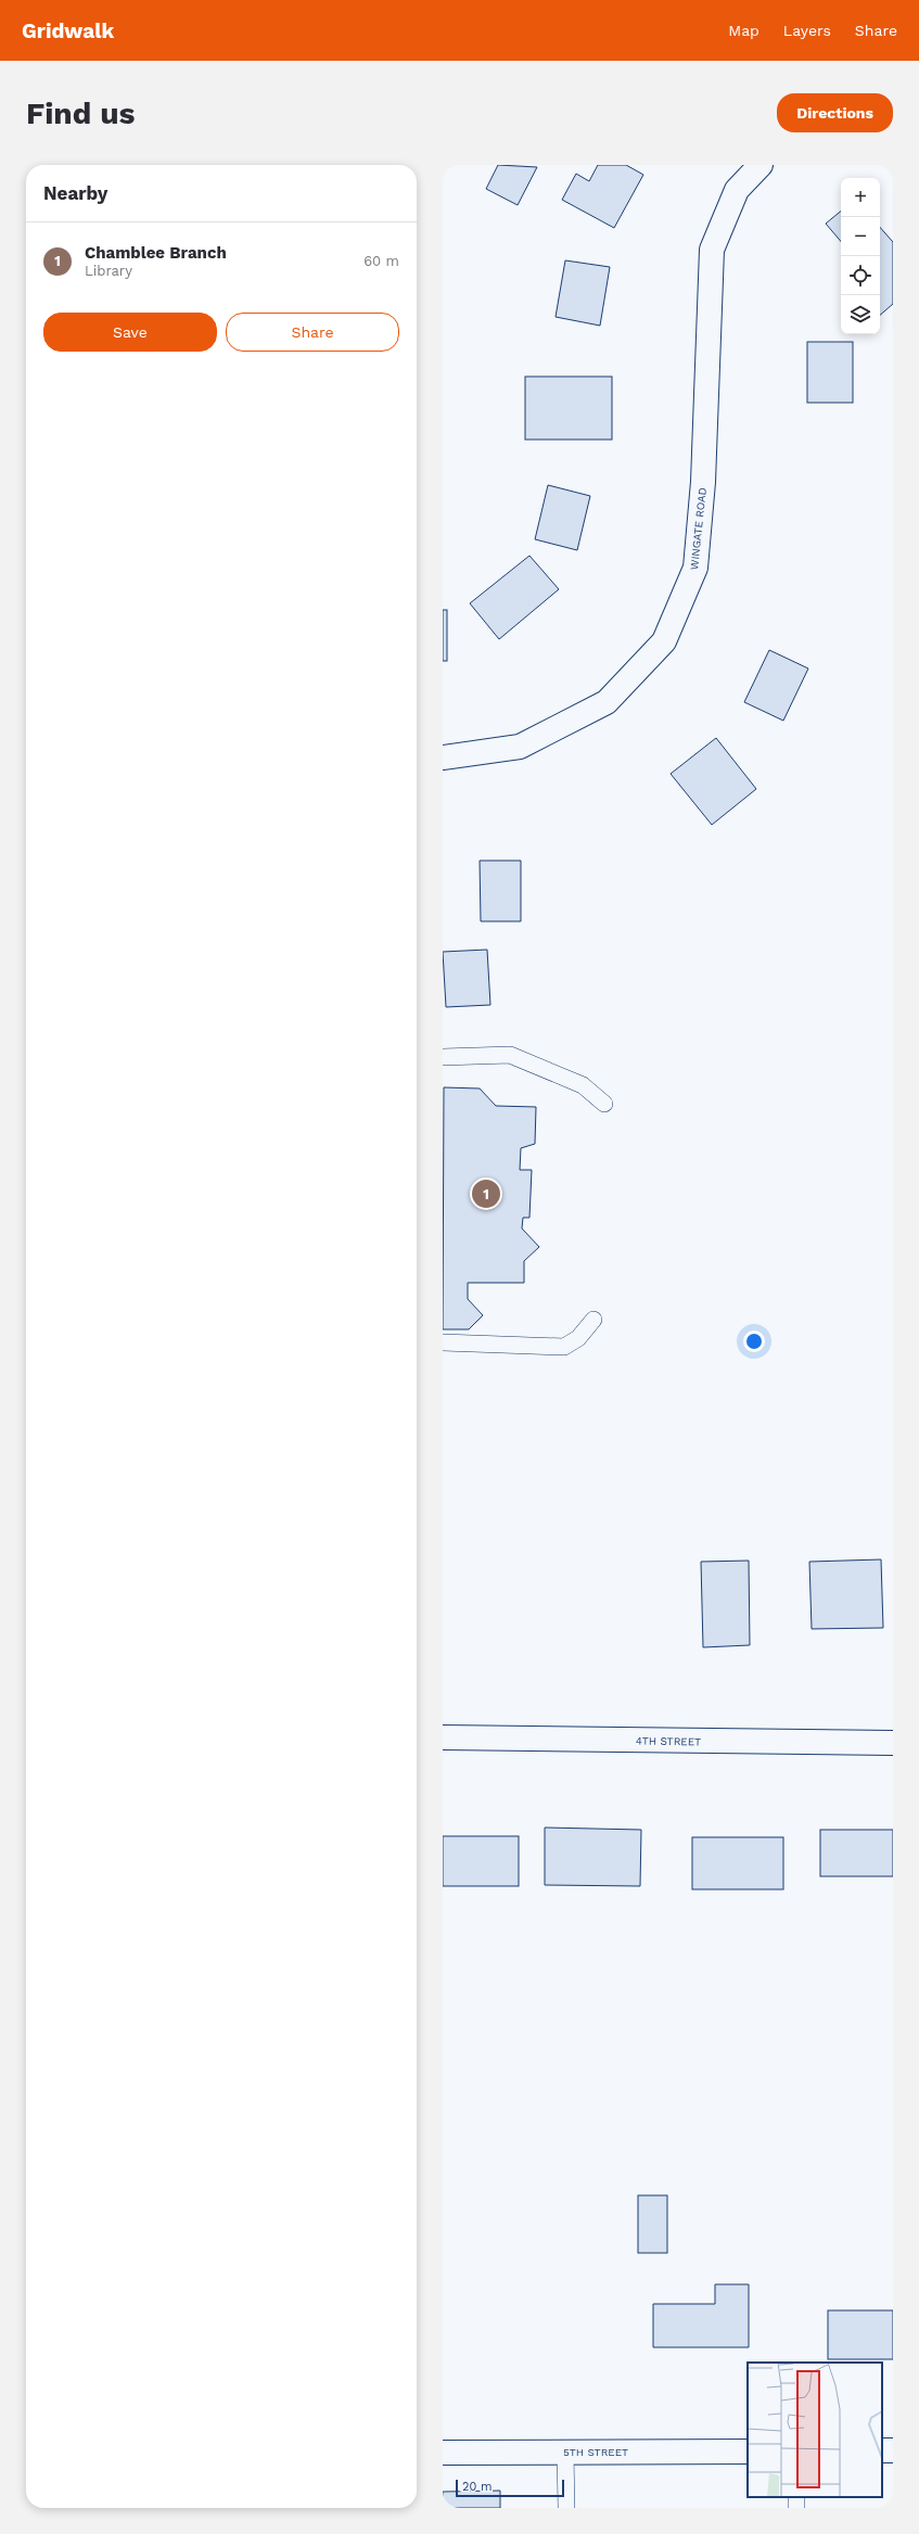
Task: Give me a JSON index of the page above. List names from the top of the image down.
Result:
{
  "streets": {
    "street": ["WINGATE ROAD", "4TH STREET", "5TH STREET"]
  },
  "scale_bar": "20 m",
  "page": {
    "header": "Gridwalk",
    "nav": ["Map", "Layers", "Share"],
    "buttons": [
      "Directions",
      ["Save", "Share"]
    ],
    "title": "Find us",
    "heading": "Nearby",
    "map_buttons": ["+", "−"],
    "list": [
      {
        "mark": "1",
        "name": "Chamblee Branch",
        "note": "Library",
        "value": "60 m"
      }
    ],
    "pins": "1",
    "scale": "20 m"
  }
}
